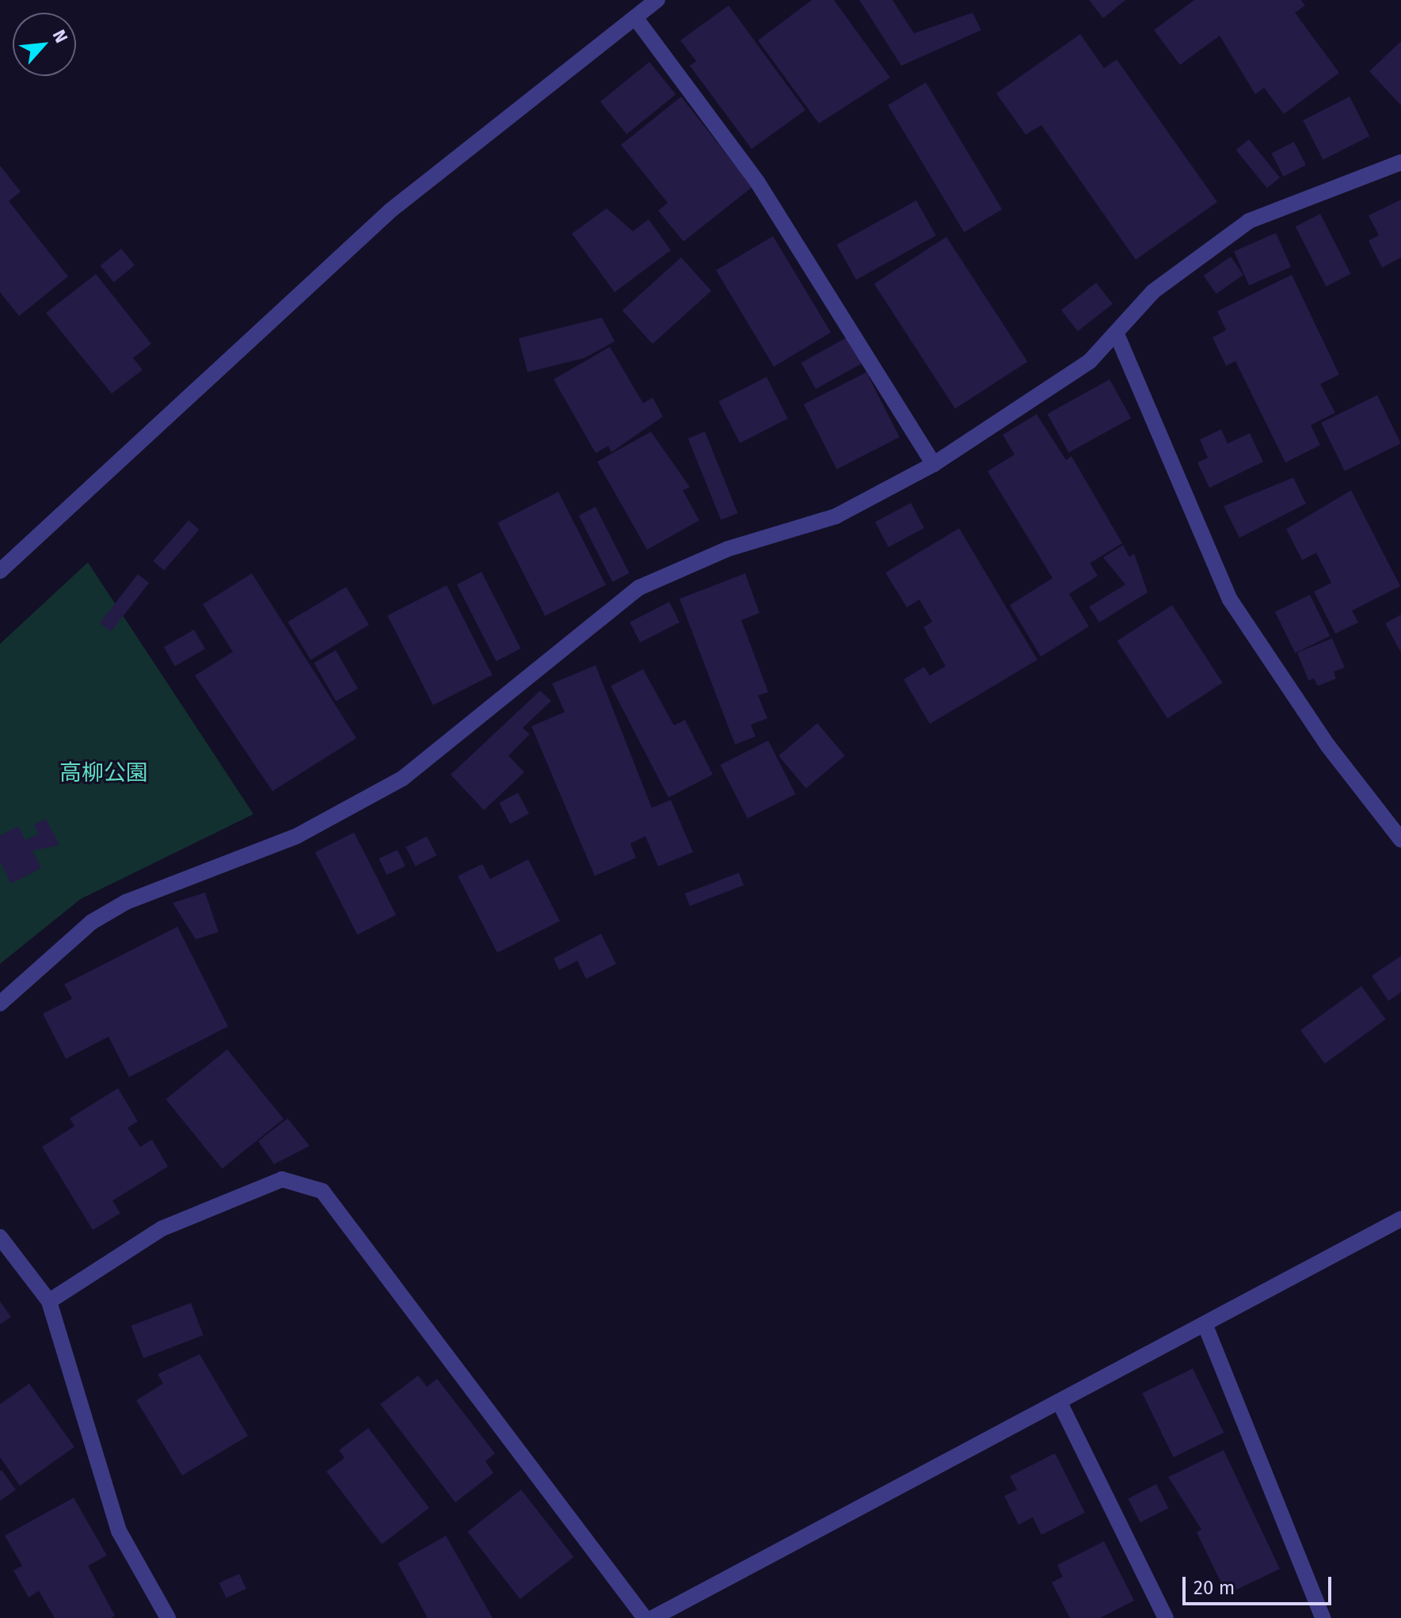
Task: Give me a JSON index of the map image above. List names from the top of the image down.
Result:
{
  "parks": ["高柳公園"],
  "scale_bar": "20 m",
  "north": "top right"
}
